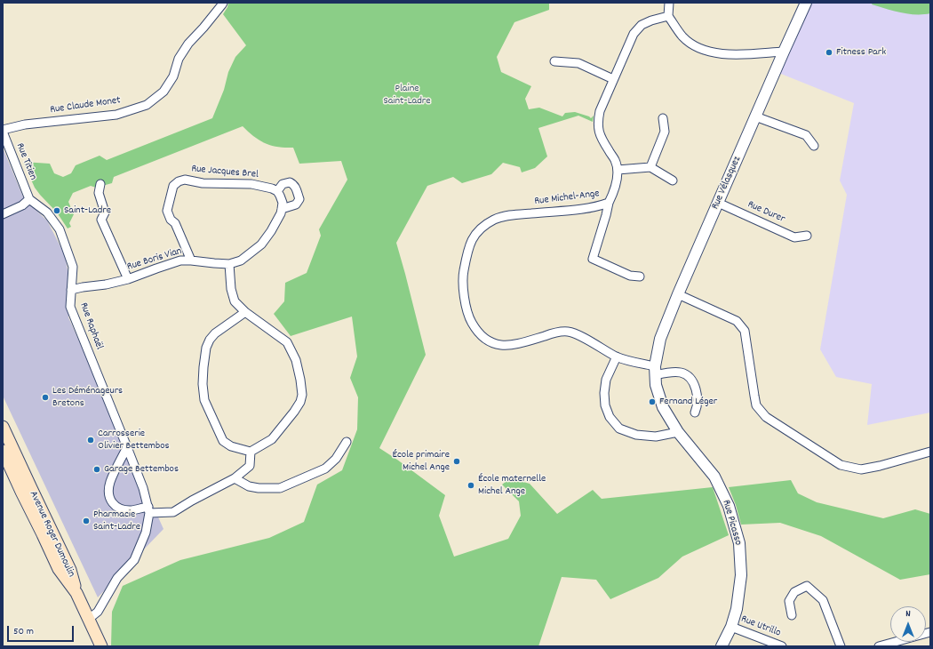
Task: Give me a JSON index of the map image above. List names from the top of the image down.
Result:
{
  "streets": {
    "main road": ["Avenue Roger Dumoulin"],
    "street": [
      "Rue Claude Monet",
      "Rue Titien",
      "Rue Jacques Brel",
      "Rue Vélasquez",
      "Rue Michel-Ange",
      "Rue Durer",
      "Rue Boris Vian",
      "Rue Raphaël",
      "Rue Picasso",
      "Rue Utrillo"
    ]
  },
  "crossings": [
    ["Rue Claude Monet", "Rue Titien"],
    ["Rue Titien", "Rue Raphaël"],
    ["Rue Jacques Brel", "Rue Boris Vian"],
    ["Rue Vélasquez", "Rue Michel-Ange"],
    ["Rue Vélasquez", "Rue Durer"],
    ["Rue Vélasquez", "Rue Picasso"],
    ["Rue Michel-Ange", "Rue Picasso"],
    ["Rue Boris Vian", "Rue Raphaël"],
    ["Rue Picasso", "Rue Utrillo"]
  ],
  "parks": ["Plaine Saint-Ladre"],
  "places": [
    "Fitness Park",
    "Saint-Ladre",
    "Les Déménageurs Bretons",
    "Fernand Léger",
    "Carrosserie Olivier Bettembos",
    "École primaire Michel Ange",
    "Garage Bettembos",
    "École maternelle Michel Ange",
    "Pharmacie Saint-Ladre"
  ],
  "scale_bar": "50 m",
  "north": "top"
}
